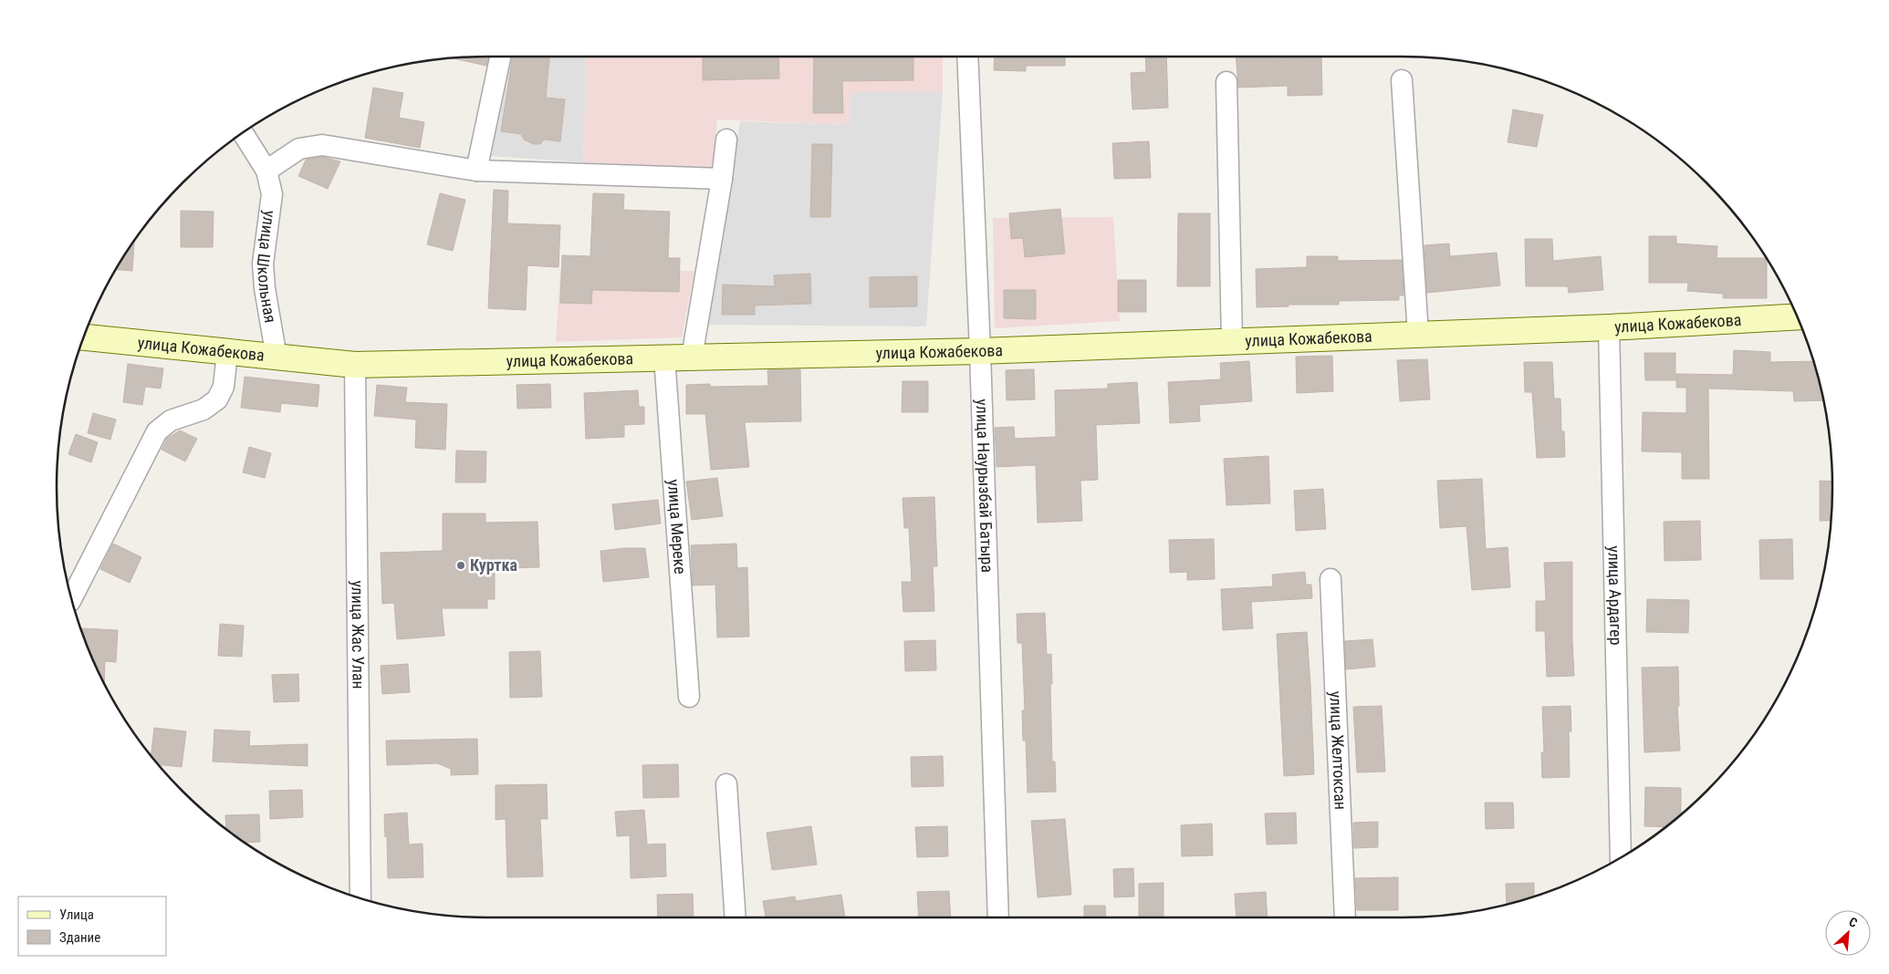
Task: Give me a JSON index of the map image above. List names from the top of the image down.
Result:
{
  "streets": {
    "main road": ["улица Кожабекова"],
    "street": [
      "улица Школьная",
      "улица Наурызбай Батыра",
      "улица Мереке",
      "улица Ардагер",
      "улица Жас Улан",
      "улица Желтоксан"
    ]
  },
  "crossings": [
    ["улица Школьная", "улица Кожабекова"],
    ["улица Кожабекова", "улица Наурызбай Батыра"],
    ["улица Кожабекова", "улица Мереке"],
    ["улица Кожабекова", "улица Ардагер"],
    ["улица Кожабекова", "улица Жас Улан"]
  ],
  "places": ["Куртка"],
  "legend": ["Улица", "Здание"],
  "north": "top right"
}
